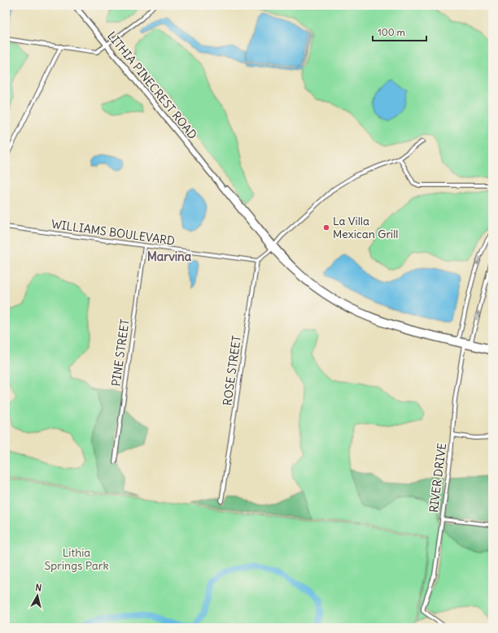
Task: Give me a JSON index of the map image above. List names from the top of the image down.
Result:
{
  "streets": {
    "main road": ["LITHIA PINECREST ROAD"],
    "street": [
      "WILLIAMS BOULEVARD",
      "PINE STREET",
      "ROSE STREET",
      "RIVER DRIVE"
    ]
  },
  "crossings": [
    ["LITHIA PINECREST ROAD", "RIVER DRIVE"],
    ["WILLIAMS BOULEVARD", "PINE STREET"],
    ["WILLIAMS BOULEVARD", "ROSE STREET"]
  ],
  "districts": ["Marvina"],
  "parks": ["Lithia Springs Park"],
  "places": ["La Villa Mexican Grill"],
  "scale_bar": "100 m",
  "north": "top"
}
